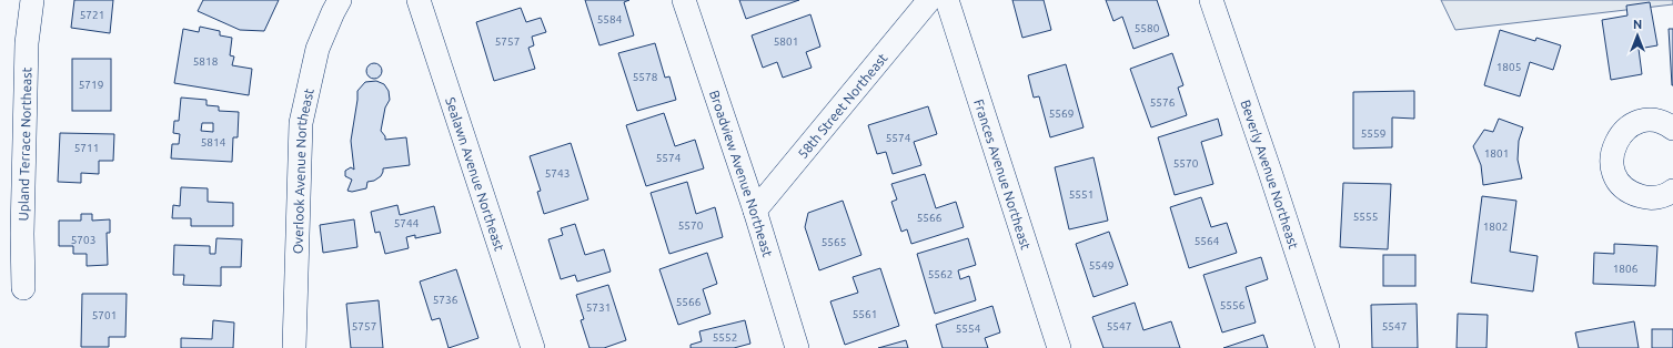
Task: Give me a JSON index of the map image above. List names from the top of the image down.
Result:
{
  "streets": {
    "street": [
      "58th Street Northeast",
      "Upland Terrace Northeast",
      "Overlook Avenue Northeast",
      "Sealawn Avenue Northeast",
      "Broadview Avenue Northeast",
      "Frances Avenue Northeast",
      "Beverly Avenue Northeast"
    ]
  },
  "crossings": [
    ["58th Street Northeast", "Broadview Avenue Northeast"]
  ],
  "house_numbers": [
    "5721",
    "5584",
    "5580",
    "5757",
    "5801",
    "5818",
    "1805",
    "5578",
    "5719",
    "5576",
    "5569",
    "5559",
    "5574",
    "5814",
    "5711",
    "1801",
    "5574",
    "5570",
    "5743",
    "5551",
    "5555",
    "5566",
    "5744",
    "5570",
    "1802",
    "5703",
    "5564",
    "5565",
    "5549",
    "1806",
    "5562",
    "5736",
    "5566",
    "5556",
    "5731",
    "5561",
    "5701",
    "5757",
    "5547",
    "5547",
    "5554",
    "5552"
  ],
  "north": "top"
}
